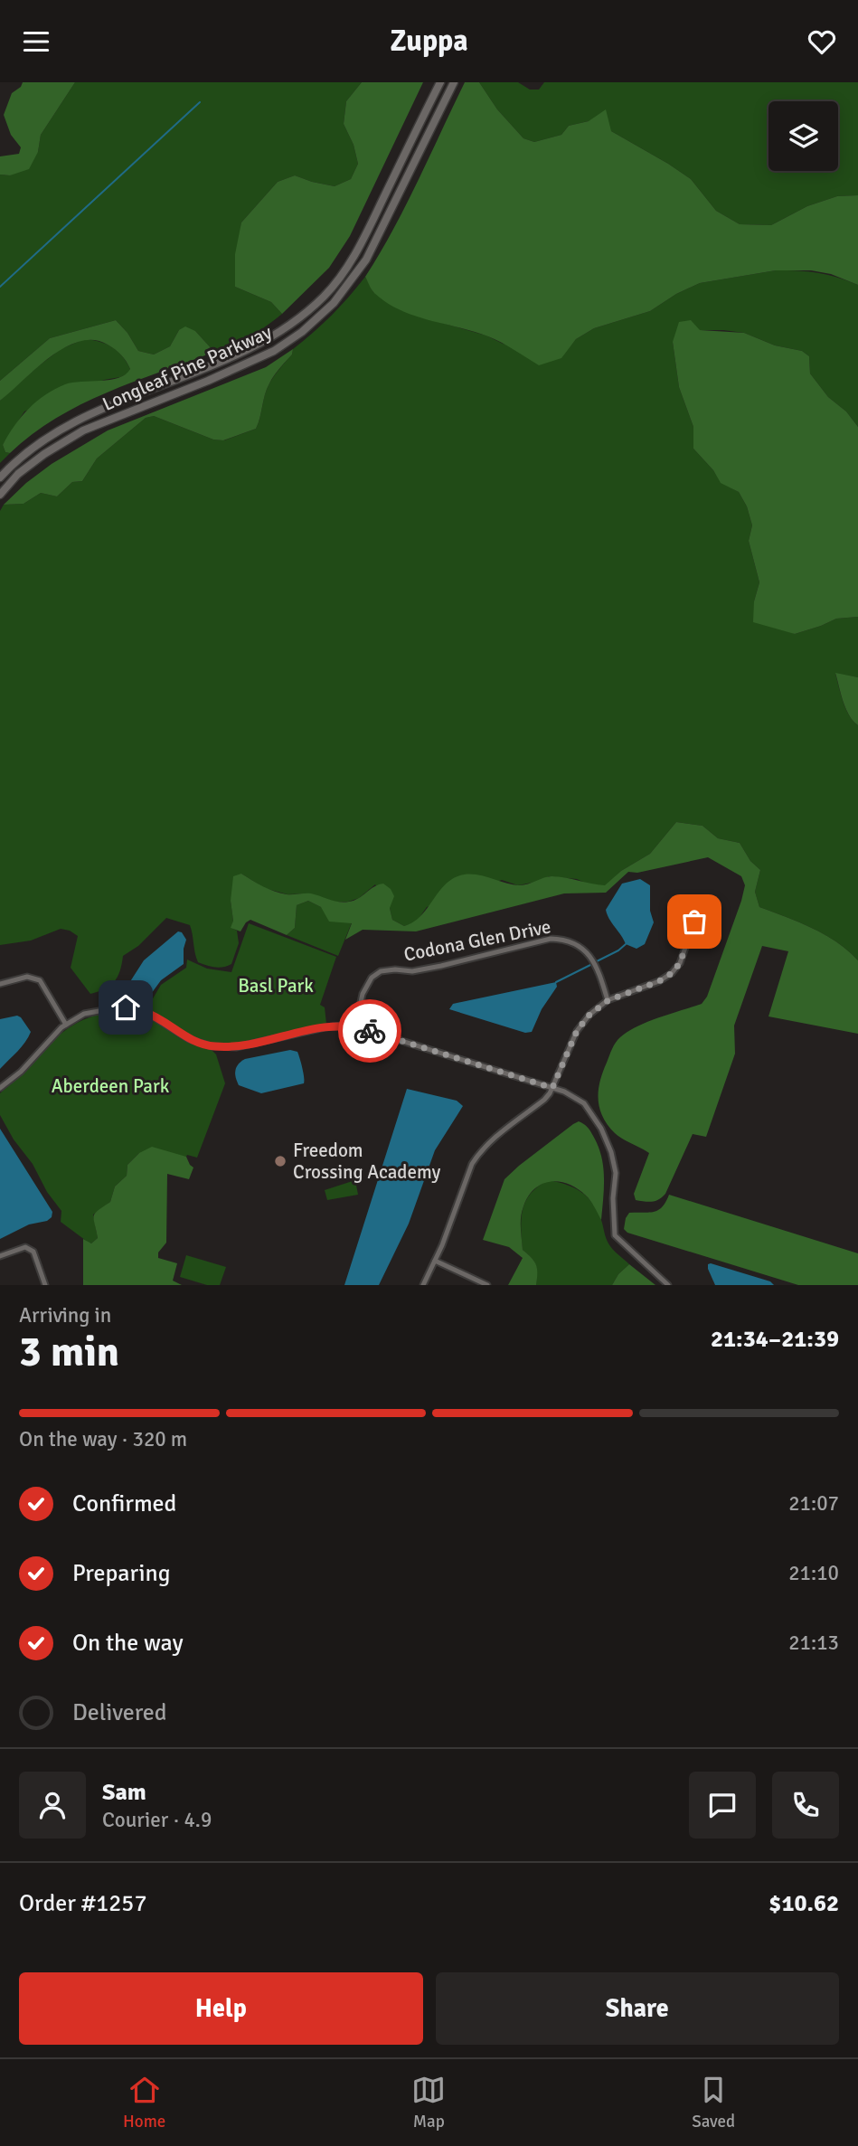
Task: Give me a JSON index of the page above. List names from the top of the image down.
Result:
{
  "streets": {
    "main road": ["Longleaf Pine Parkway"],
    "street": ["Codona Glen Drive"]
  },
  "parks": ["Basl Park", "Aberdeen Park"],
  "places": ["Freedom Crossing Academy"],
  "page": {
    "header": "Zuppa",
    "heading": ["3 min", "Arriving in", "21:34–21:39"],
    "panel": [
      "Sam",
      "Courier · 4.9",
      "Order #1257",
      "$10.62"
    ],
    "bar": "On the way · 320 m",
    "list": [
      ["Confirmed", "21:07"],
      ["Preparing", "21:10"],
      ["On the way", "21:13"],
      "Delivered"
    ],
    "buttons": ["Help", "Share"],
    "tabs": ["Home", "Map", "Saved"]
  }
}
